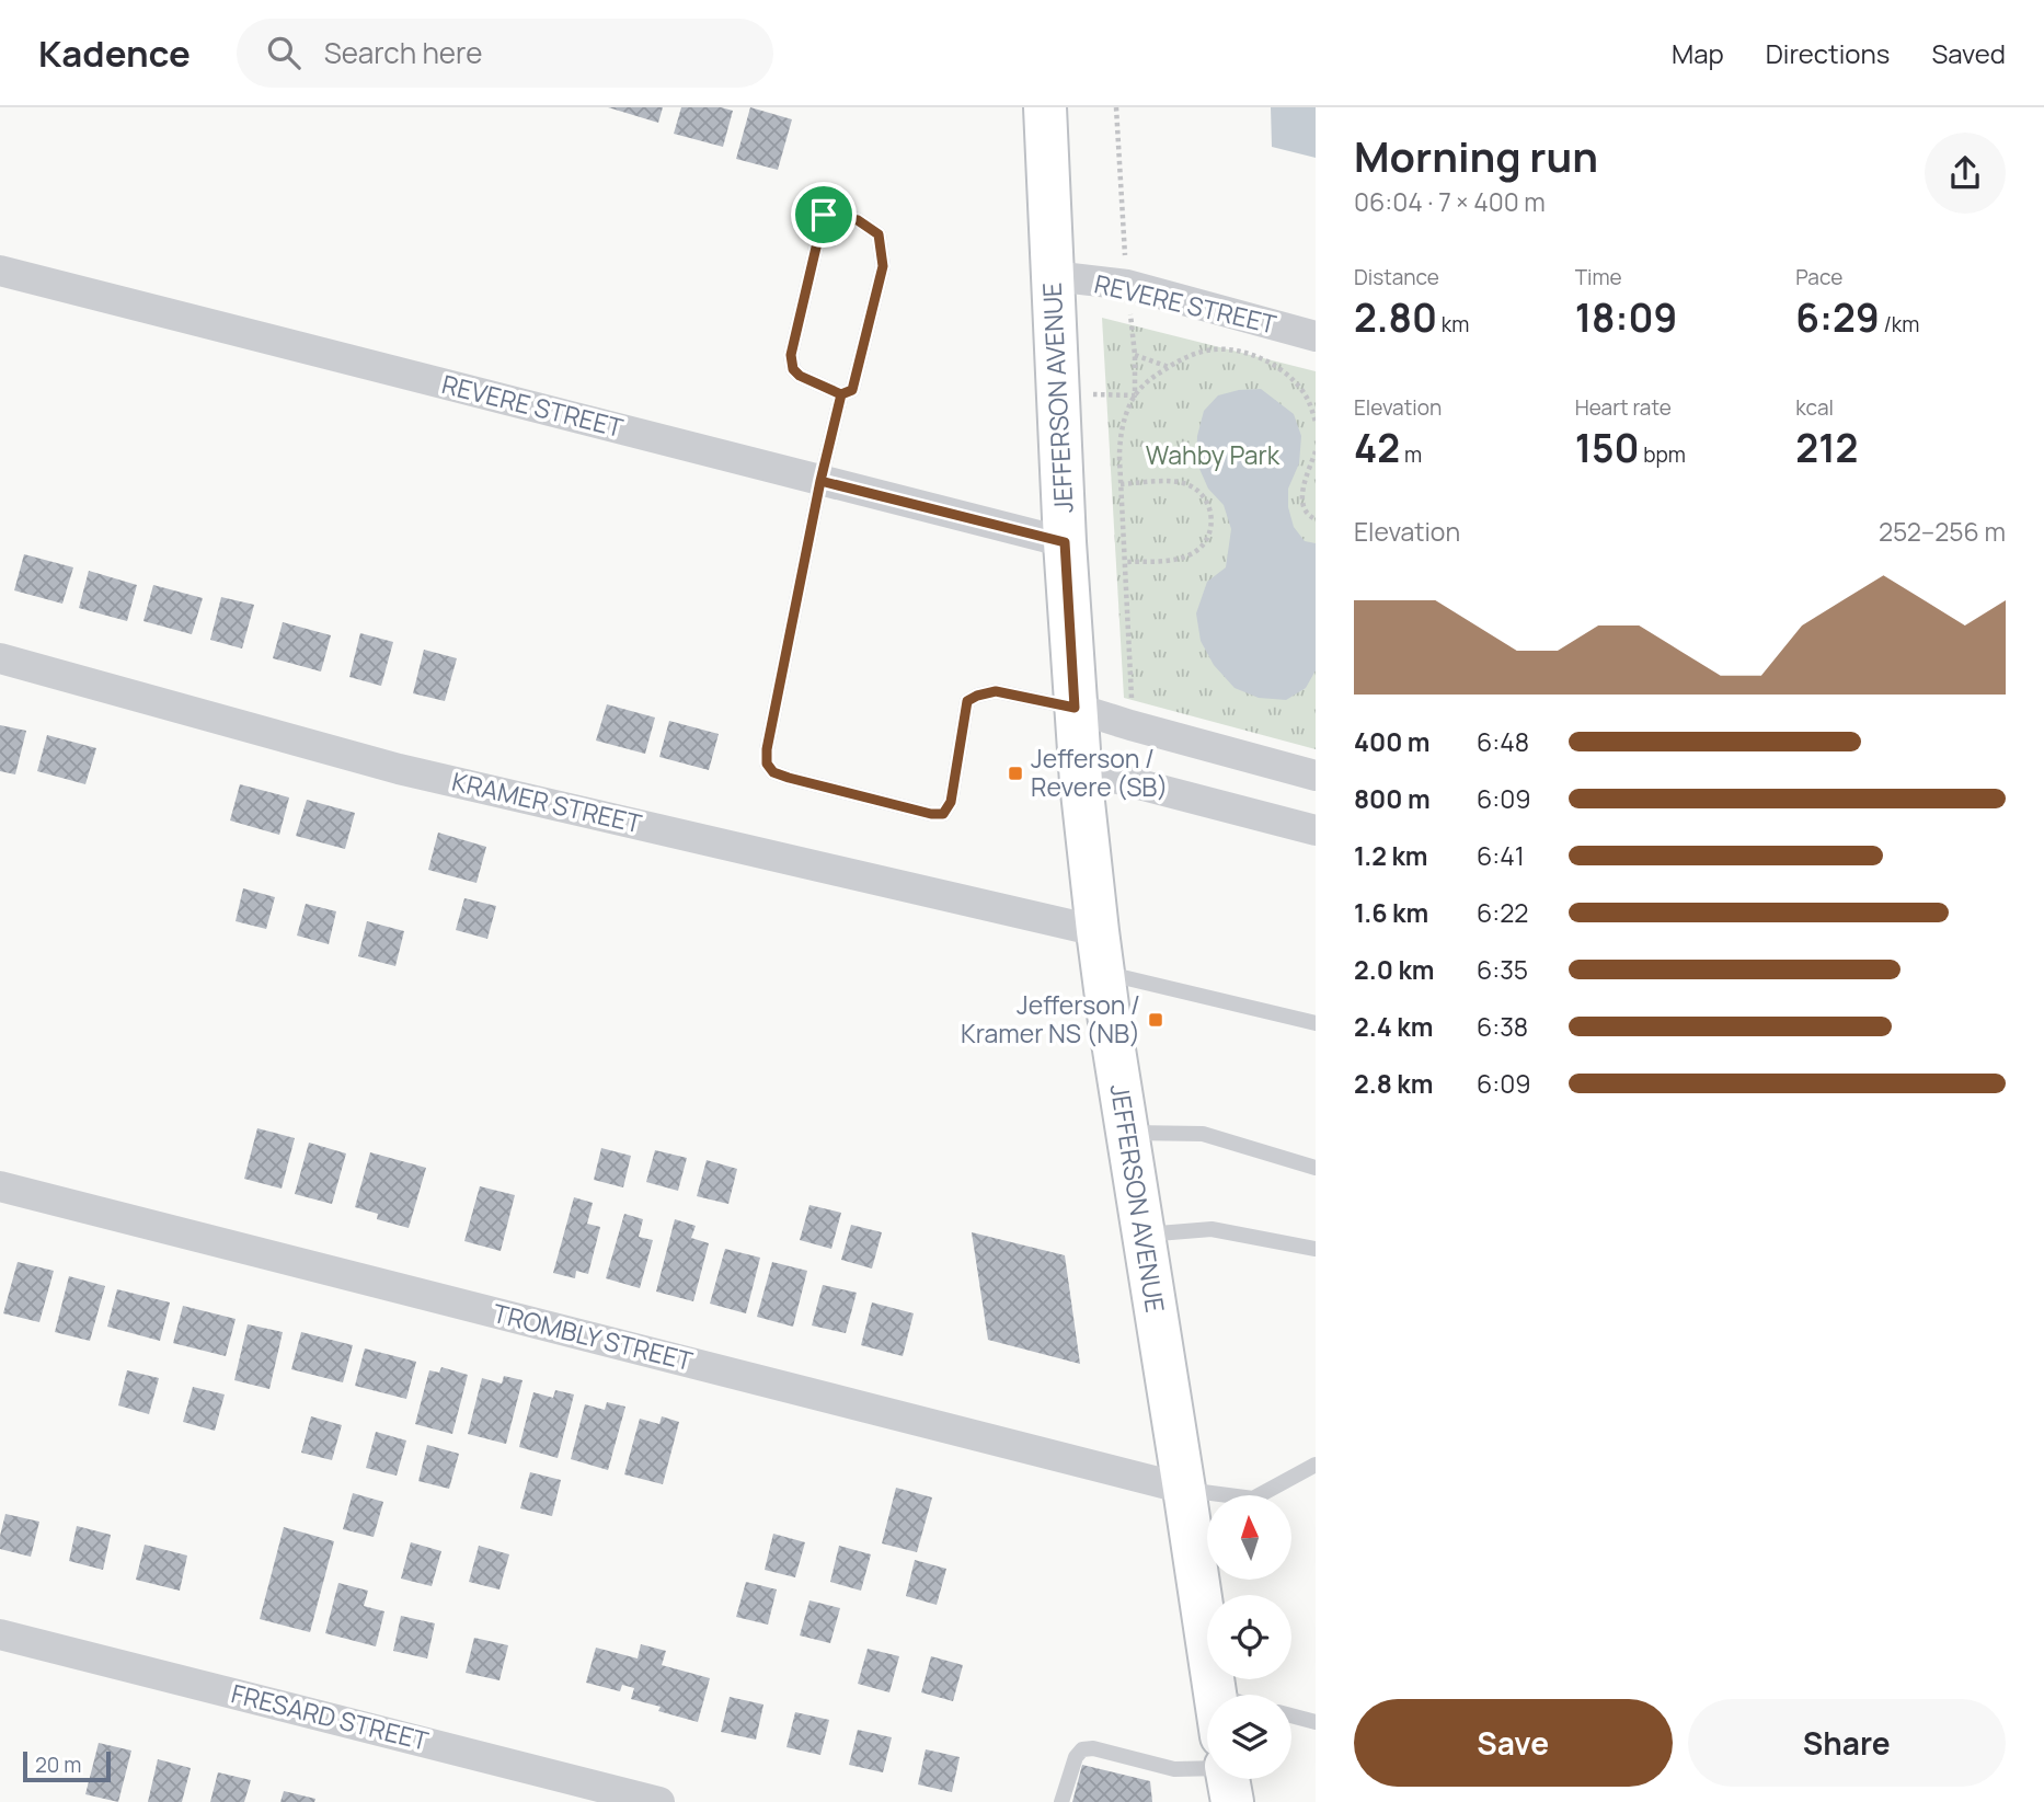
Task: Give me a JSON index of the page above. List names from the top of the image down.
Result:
{
  "streets": {
    "main road": ["JEFFERSON AVENUE"],
    "street": [
      "REVERE STREET",
      "KRAMER STREET",
      "TROMBLY STREET",
      "FRESARD STREET"
    ]
  },
  "crossings": [
    ["REVERE STREET", "JEFFERSON AVENUE"],
    ["JEFFERSON AVENUE", "KRAMER STREET"],
    ["JEFFERSON AVENUE", "TROMBLY STREET"]
  ],
  "parks": ["Wahby Park"],
  "places": {
    "transit": ["Jefferson / Revere (SB)", "Jefferson / Kramer NS (NB)"]
  },
  "scale_bar": "20 m",
  "north": "top",
  "page": {
    "header": "Kadence",
    "search": "Search here",
    "nav": ["Map", "Directions", "Saved"],
    "heading": ["Morning run", "06:04 · 7 × 400 m"],
    "stats": [
      ["Distance", "2.80 km"],
      ["Time", "18:09"],
      ["Pace", "6:29 /km"],
      ["Elevation", "42 m"],
      ["Heart rate", "150 bpm"],
      ["kcal", "212"]
    ],
    "chart": ["Elevation", "252–256 m"],
    "list": [
      {
        "name": "400 m",
        "note": "6:48"
      },
      {
        "name": "800 m",
        "note": "6:09"
      },
      {
        "name": "1.2 km",
        "note": "6:41"
      },
      {
        "name": "1.6 km",
        "note": "6:22"
      },
      {
        "name": "2.0 km",
        "note": "6:35"
      },
      {
        "name": "2.4 km",
        "note": "6:38"
      },
      {
        "name": "2.8 km",
        "note": "6:09"
      }
    ],
    "buttons": ["Save", "Share"],
    "scale": "20 m"
  }
}
